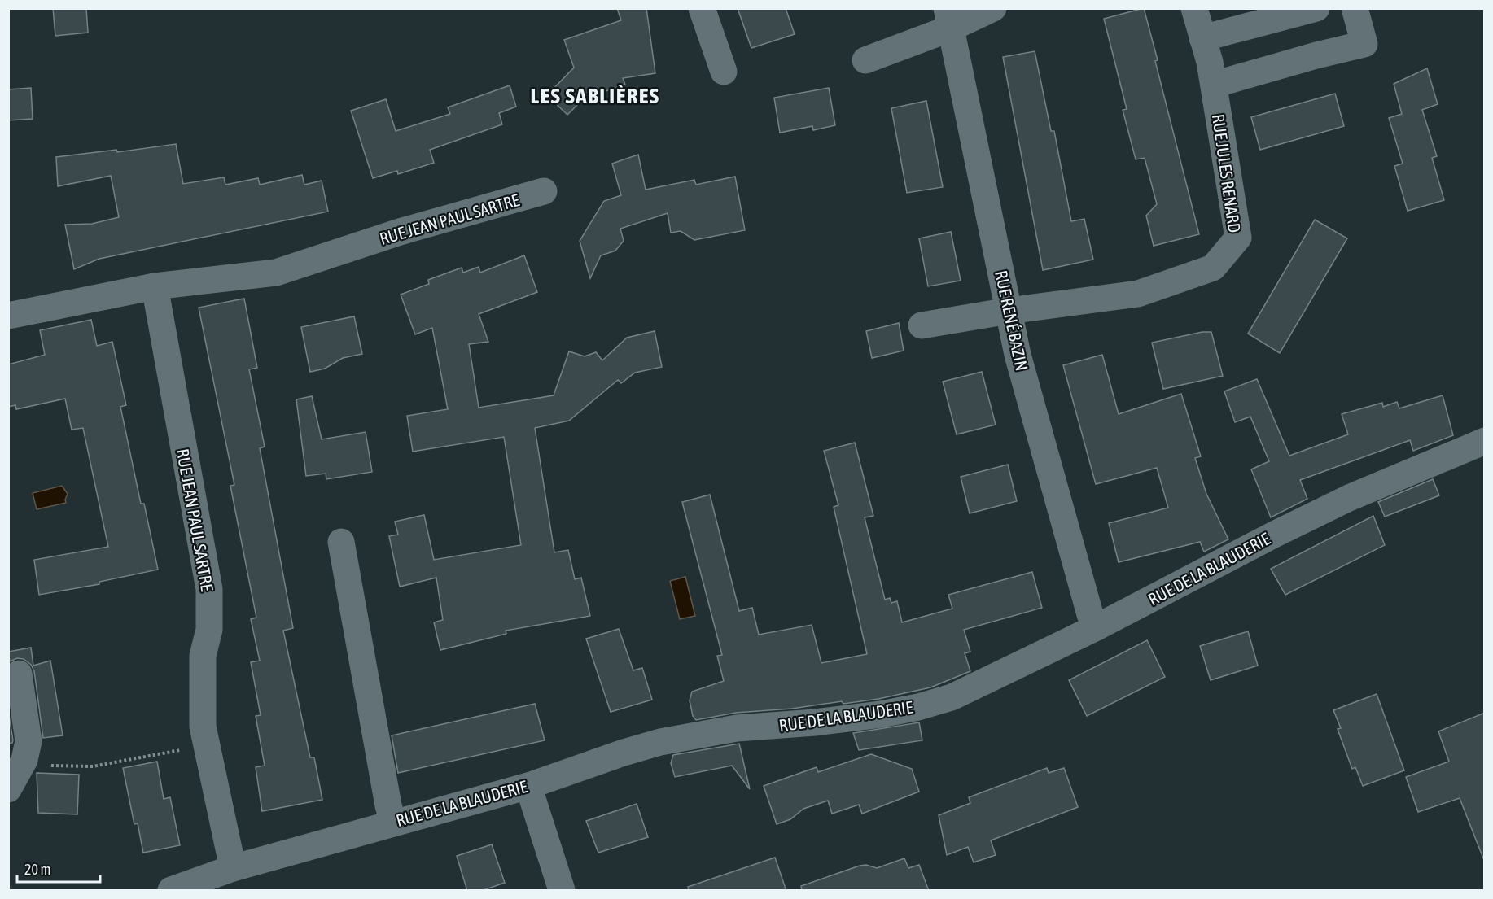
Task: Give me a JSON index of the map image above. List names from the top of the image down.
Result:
{
  "streets": {
    "street": [
      "RUE JULES RENARD",
      "RUE JEAN PAUL SARTRE",
      "RUE RENÉ BAZIN",
      "RUE DE LA BLAUDERIE"
    ]
  },
  "crossings": [
    ["RUE JULES RENARD", "RUE RENÉ BAZIN"],
    ["RUE JEAN PAUL SARTRE", "RUE DE LA BLAUDERIE"],
    ["RUE RENÉ BAZIN", "RUE DE LA BLAUDERIE"]
  ],
  "districts": ["LES SABLIÈRES"],
  "scale_bar": "20 m"
}
